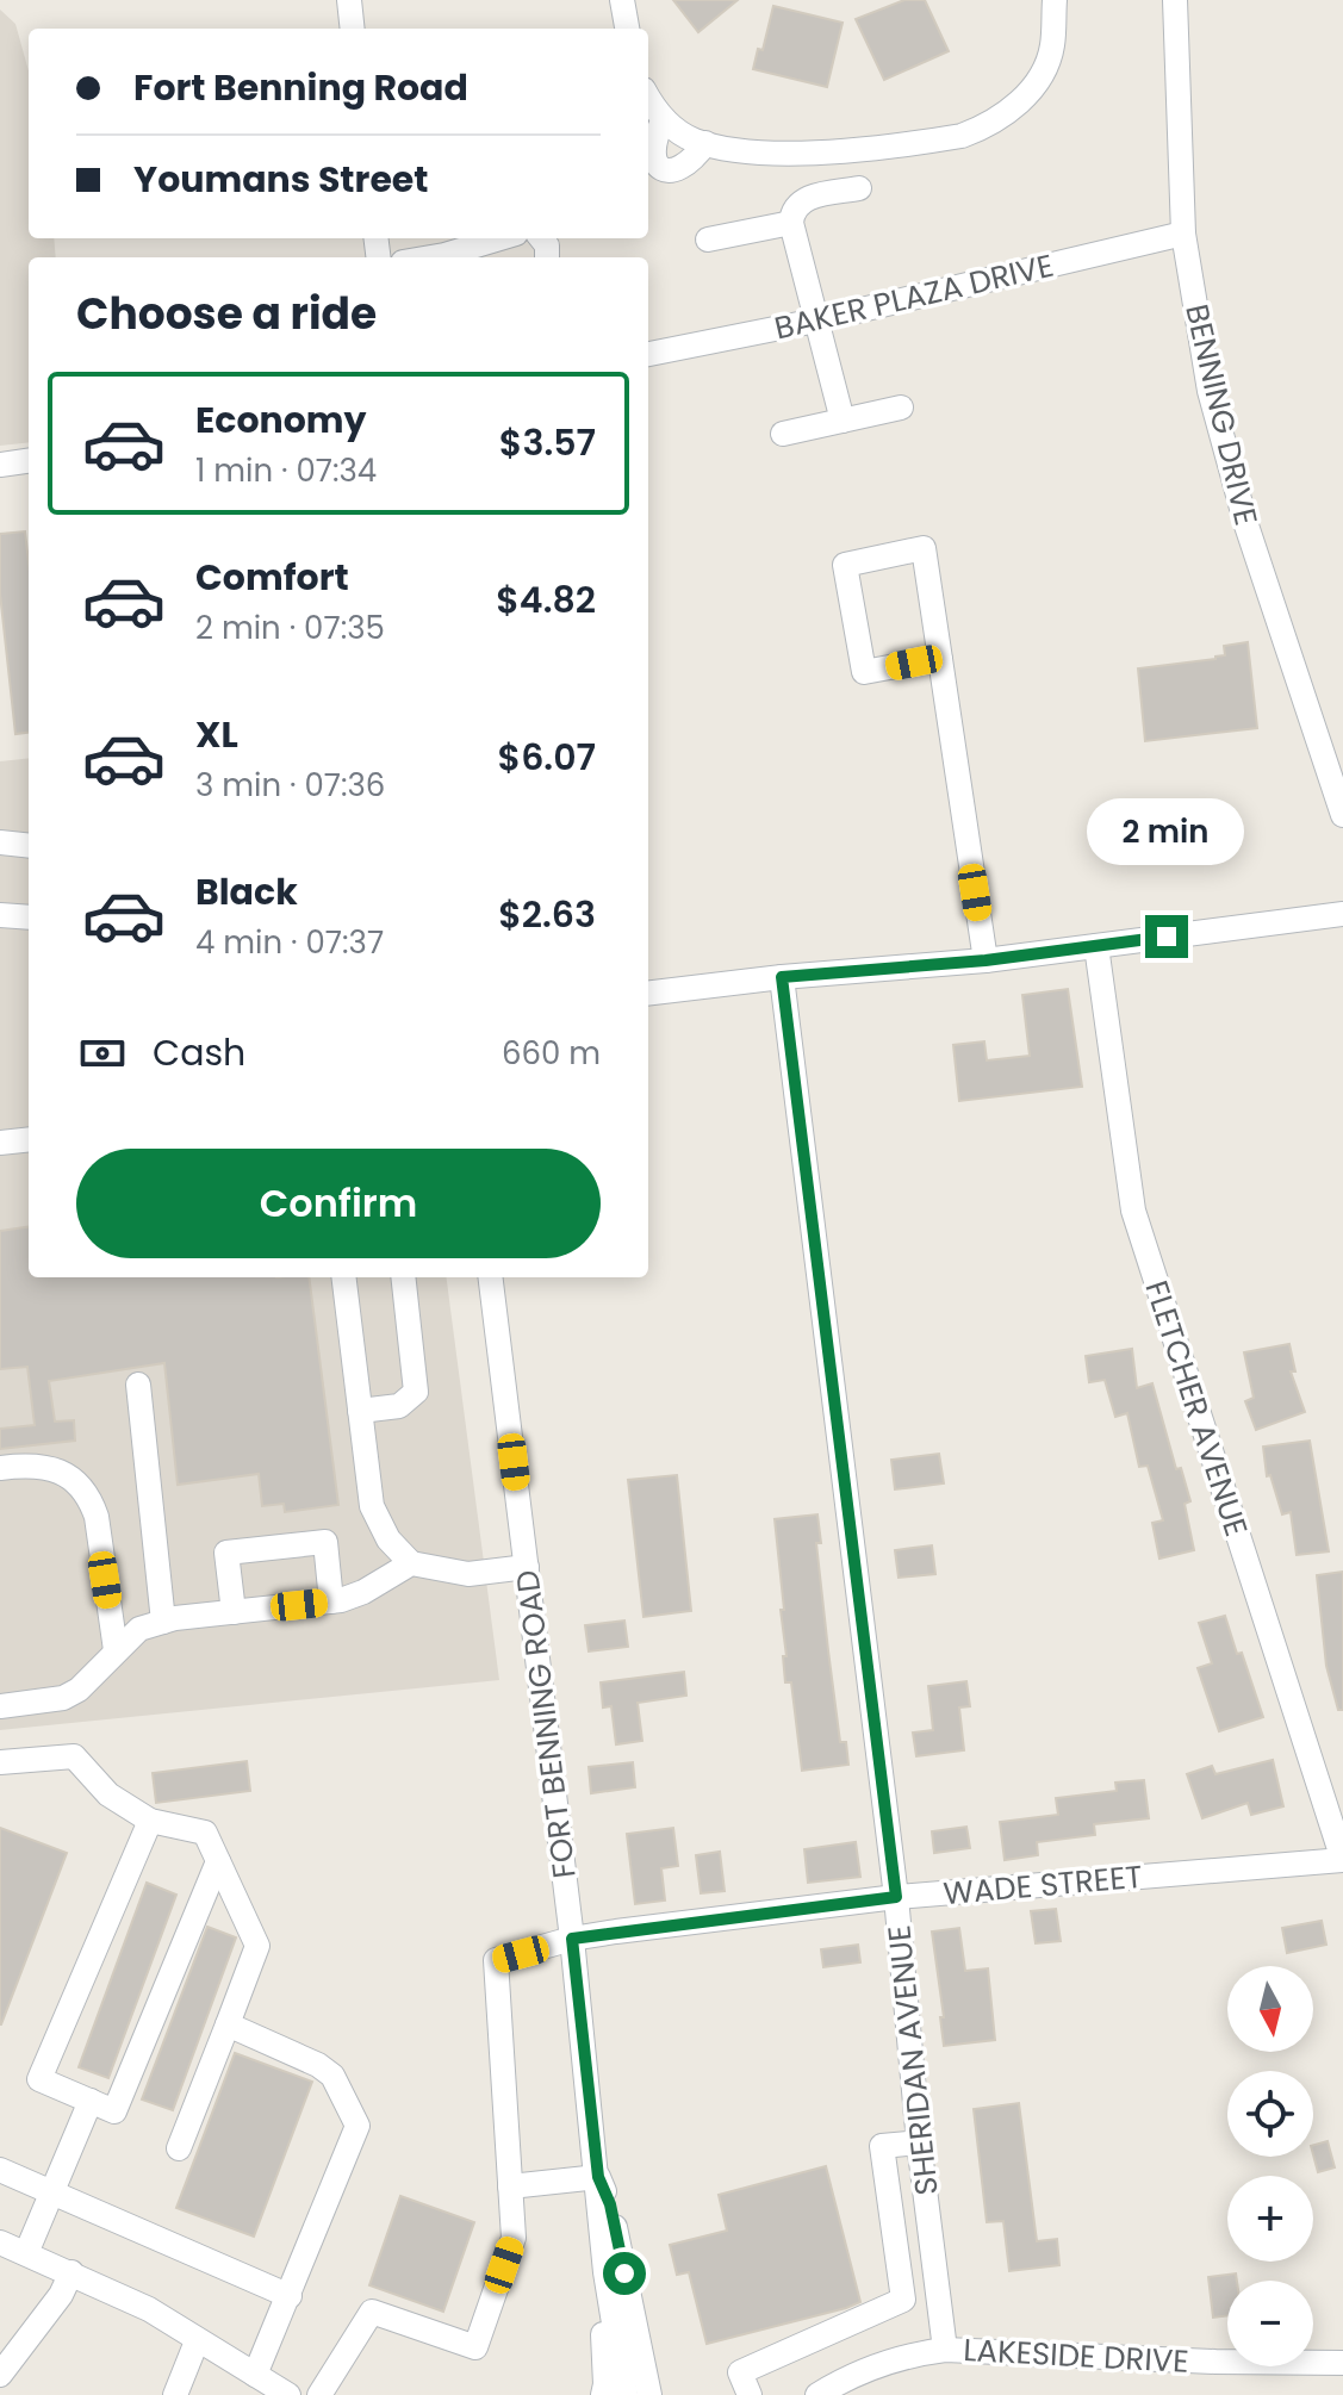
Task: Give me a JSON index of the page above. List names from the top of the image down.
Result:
{
  "streets": {
    "street": [
      "BAKER PLAZA DRIVE",
      "BENNING DRIVE",
      "FLETCHER AVENUE",
      "FORT BENNING ROAD",
      "WADE STREET",
      "SHERIDAN AVENUE",
      "LAKESIDE DRIVE"
    ]
  },
  "crossings": [
    ["BAKER PLAZA DRIVE", "BENNING DRIVE"],
    ["FLETCHER AVENUE", "WADE STREET"],
    ["FORT BENNING ROAD", "WADE STREET"],
    ["WADE STREET", "SHERIDAN AVENUE"],
    ["SHERIDAN AVENUE", "LAKESIDE DRIVE"]
  ],
  "north": "bottom",
  "page": {
    "banner": ["Fort Benning Road", "Youmans Street"],
    "heading": "Choose a ride",
    "list": [
      {
        "name": "Economy",
        "note": "1 min · 07:34",
        "value": "$3.57"
      },
      {
        "name": "Comfort",
        "note": "2 min · 07:35",
        "value": "$4.82"
      },
      {
        "name": "XL",
        "note": "3 min · 07:36",
        "value": "$6.07"
      },
      {
        "name": "Black",
        "note": "4 min · 07:37",
        "value": "$2.63"
      }
    ],
    "bubble": "2 min",
    "pay": ["Cash", "660 m"],
    "buttons": "Confirm",
    "map_buttons": ["+", "−"]
  }
}
